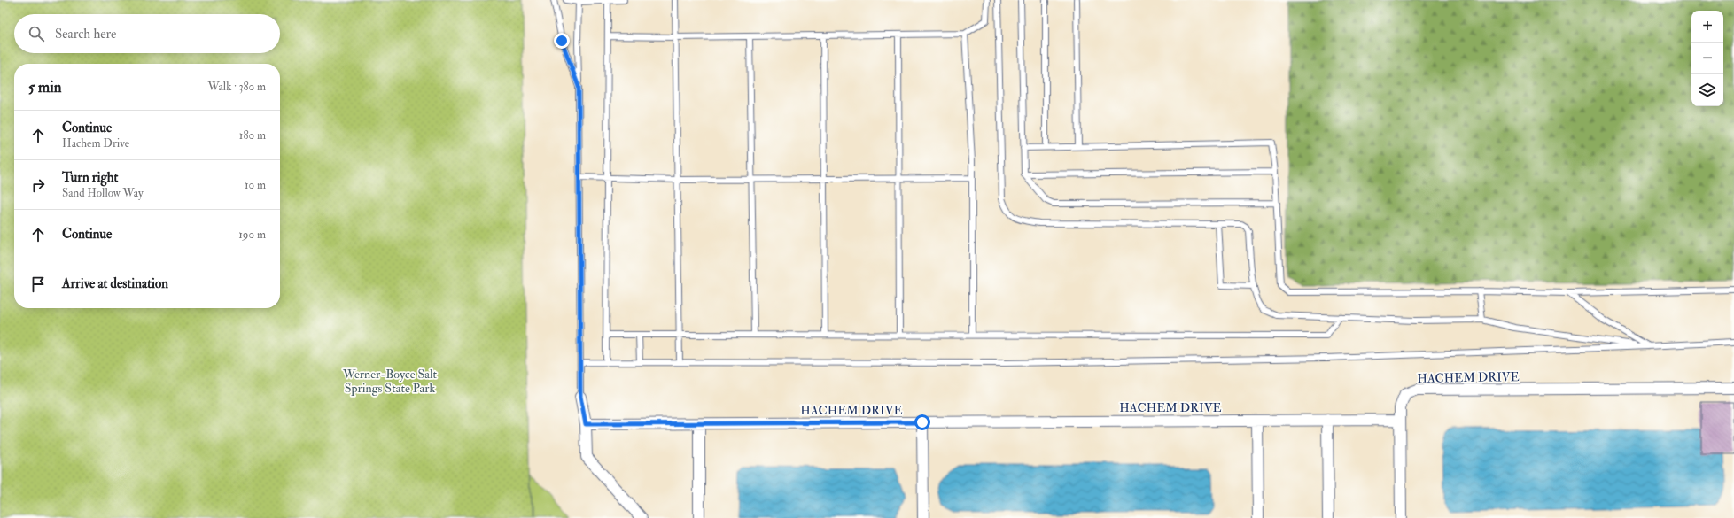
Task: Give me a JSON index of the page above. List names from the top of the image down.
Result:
{
  "streets": {
    "street": ["HACHEM DRIVE"]
  },
  "parks": ["Werner-Boyce Salt Springs State Park"],
  "page": {
    "map_buttons": ["+", "−"],
    "search": "Search here",
    "heading": ["5 min", "Walk · 380 m"],
    "list": [
      ["Continue", "Hachem Drive", "180 m"],
      ["Turn right", "Sand Hollow Way", "10 m"],
      ["Continue", "190 m"],
      "Arrive at destination"
    ]
  }
}
